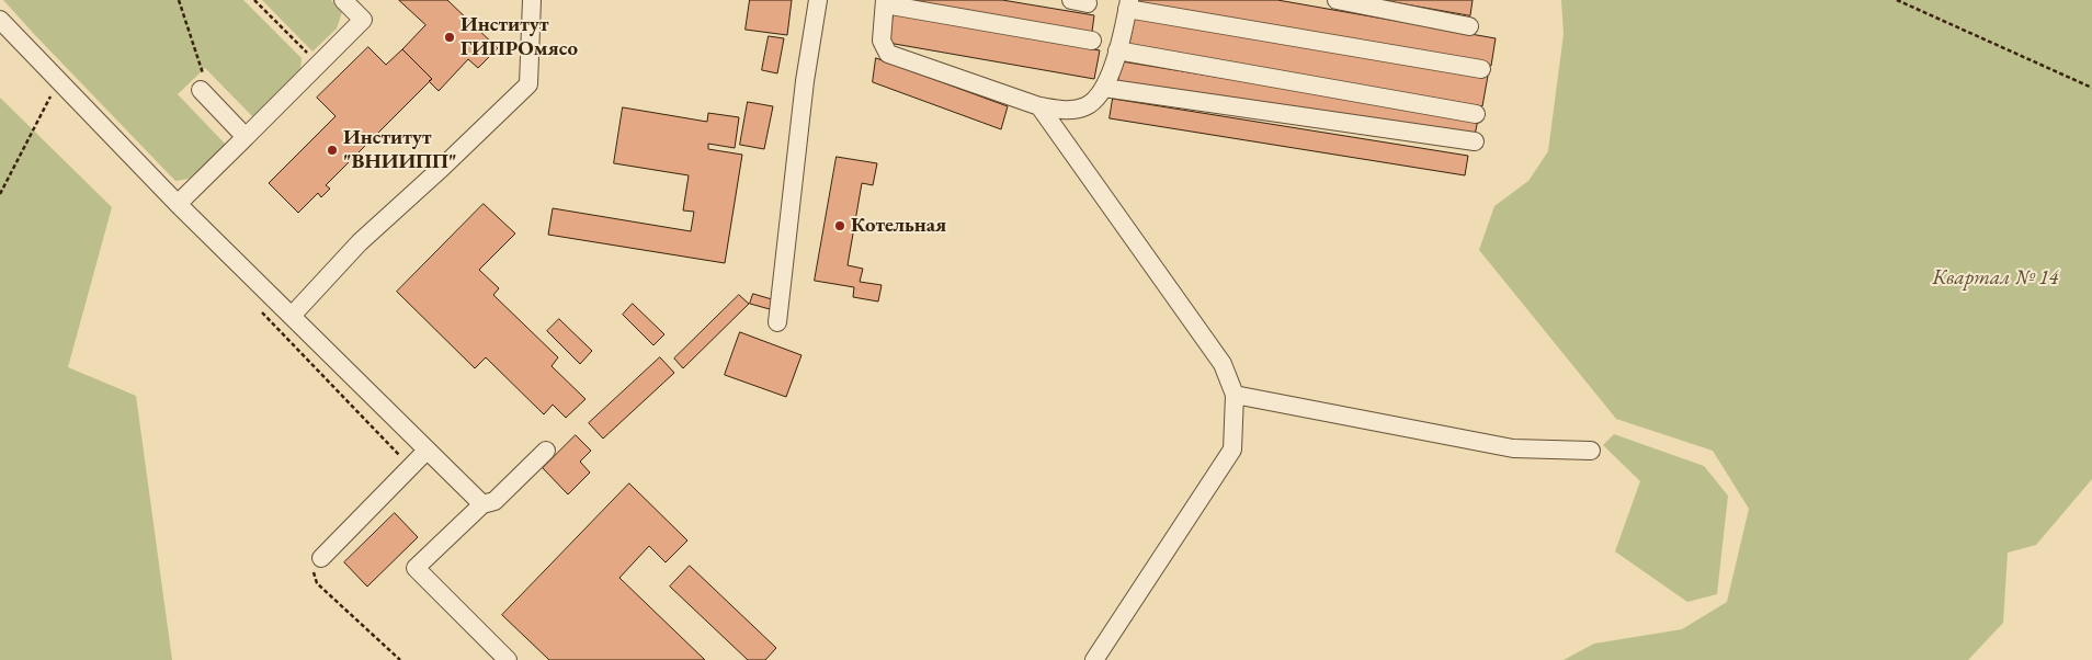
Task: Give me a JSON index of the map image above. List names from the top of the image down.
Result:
{
  "parks": ["Квартал № 14"],
  "places": ["Институт ГИПРОмясо", "Институт \"ВНИИПП\"", "Котельная"]
}
